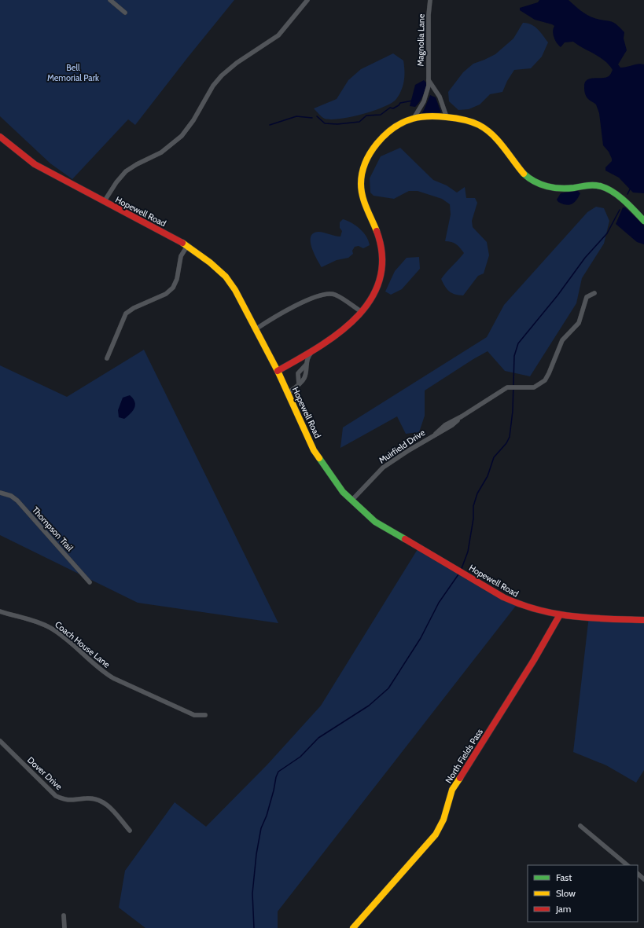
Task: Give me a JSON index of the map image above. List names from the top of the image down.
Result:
{
  "streets": {
    "street": [
      "Magnolia Lane",
      "Hopewell Road",
      "Muirfield Drive",
      "Thompson Trail",
      "Coach House Lane",
      "North Fields Pass",
      "Dover Drive"
    ]
  },
  "crossings": [
    ["Hopewell Road", "Muirfield Drive"],
    ["Hopewell Road", "North Fields Pass"]
  ],
  "parks": ["Bell Memorial Park"],
  "legend": ["Fast", "Slow", "Jam"]
}
